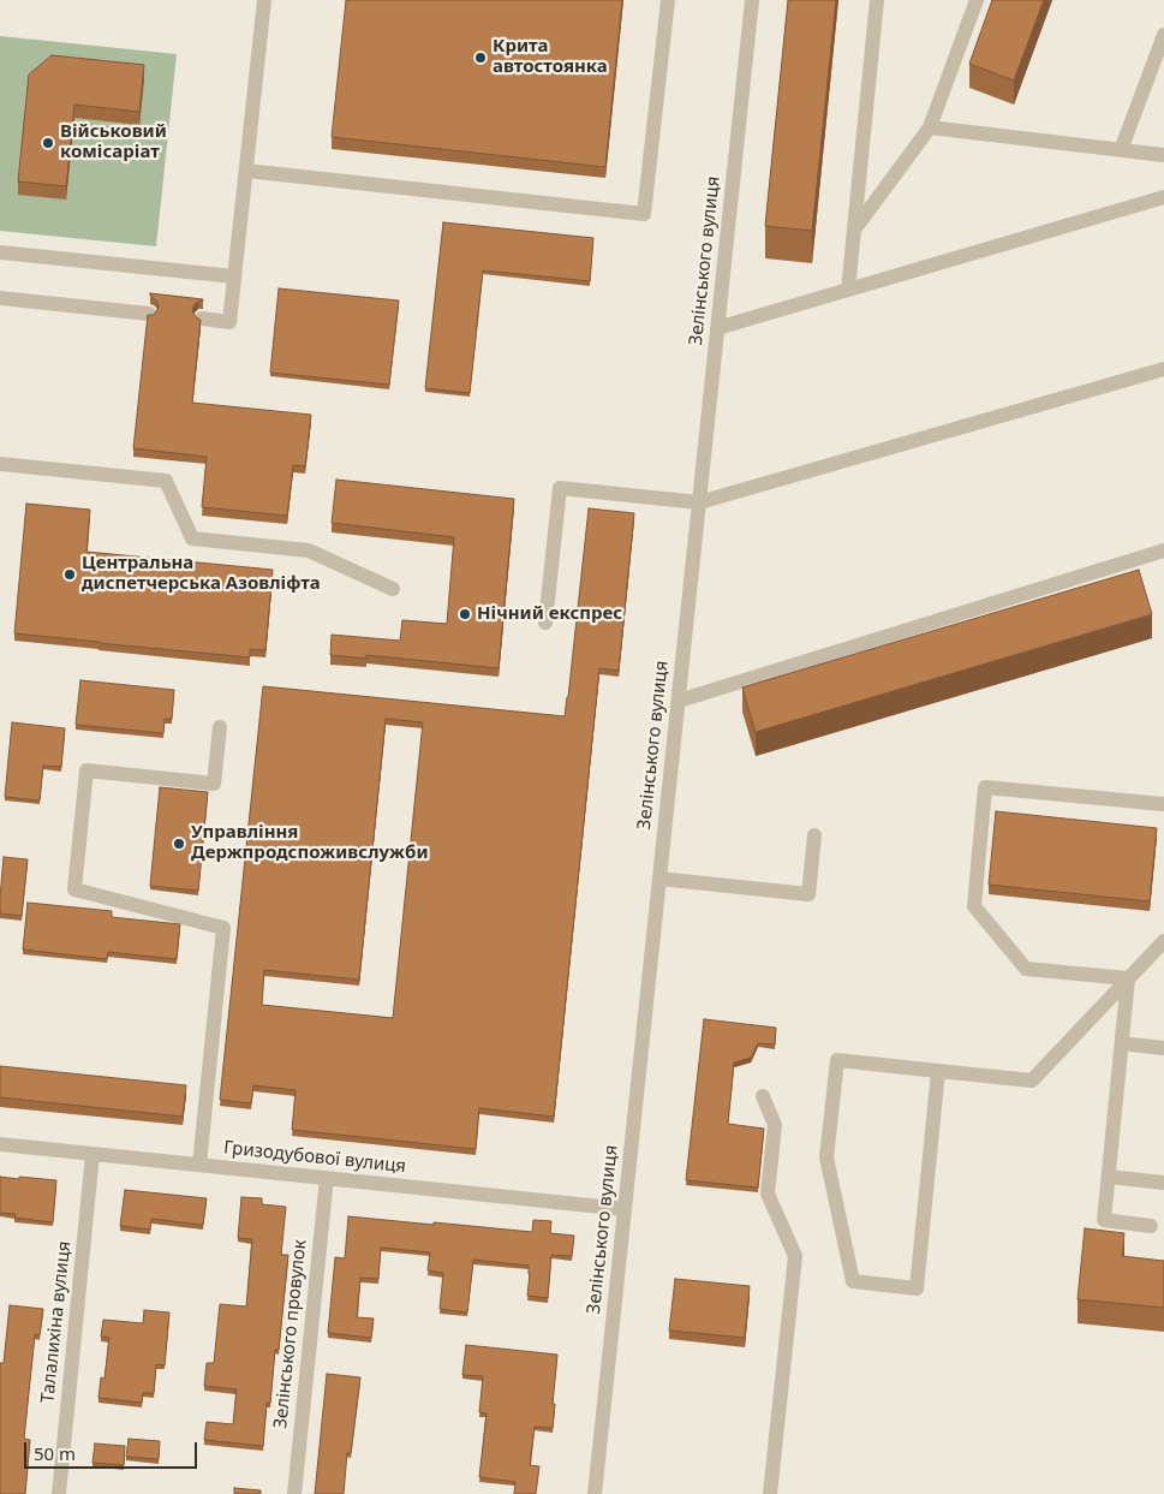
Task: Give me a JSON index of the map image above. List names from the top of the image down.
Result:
{
  "streets": {
    "street": [
      "Зелінського вулиця",
      "Гризодубової вулиця",
      "Талалихіна вулиця",
      "Зелінського провулок"
    ]
  },
  "crossings": [
    ["Зелінського вулиця", "Гризодубової вулиця"],
    ["Гризодубової вулиця", "Талалихіна вулиця"],
    ["Гризодубової вулиця", "Зелінського провулок"]
  ],
  "places": [
    "Крита автостоянка",
    "Військовий комісаріат",
    "Центральна диспетчерська Азовліфта",
    "Нічний експрес",
    "Управління Держпродспоживслужби"
  ],
  "scale_bar": "50 m"
}
